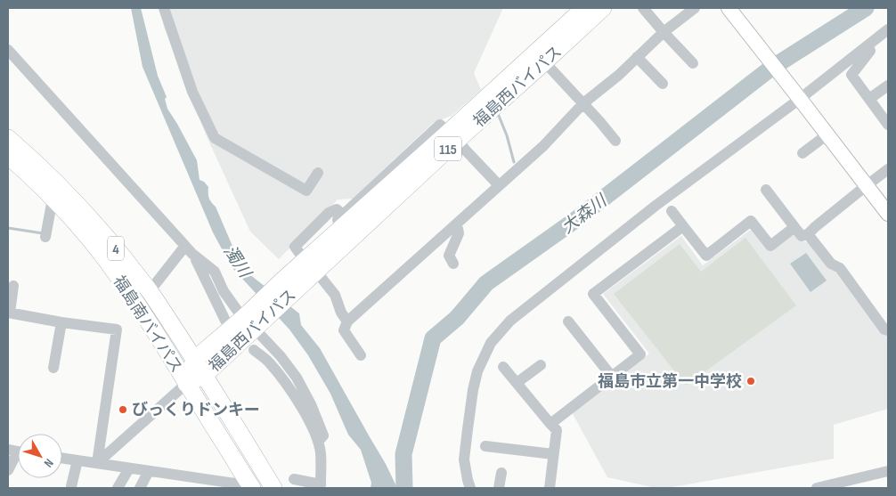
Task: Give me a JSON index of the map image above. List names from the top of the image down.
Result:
{
  "streets": {
    "highway": [
      "福島西バイパス",
      "115",
      "4",
      "福島南バイパス"
    ]
  },
  "crossings": [
    ["福島西バイパス", "福島南バイパス"]
  ],
  "water": ["大森川", "濁川"],
  "places": ["福島市立第一中学校", "びっくりドンキー"],
  "north": "bottom right"
}
